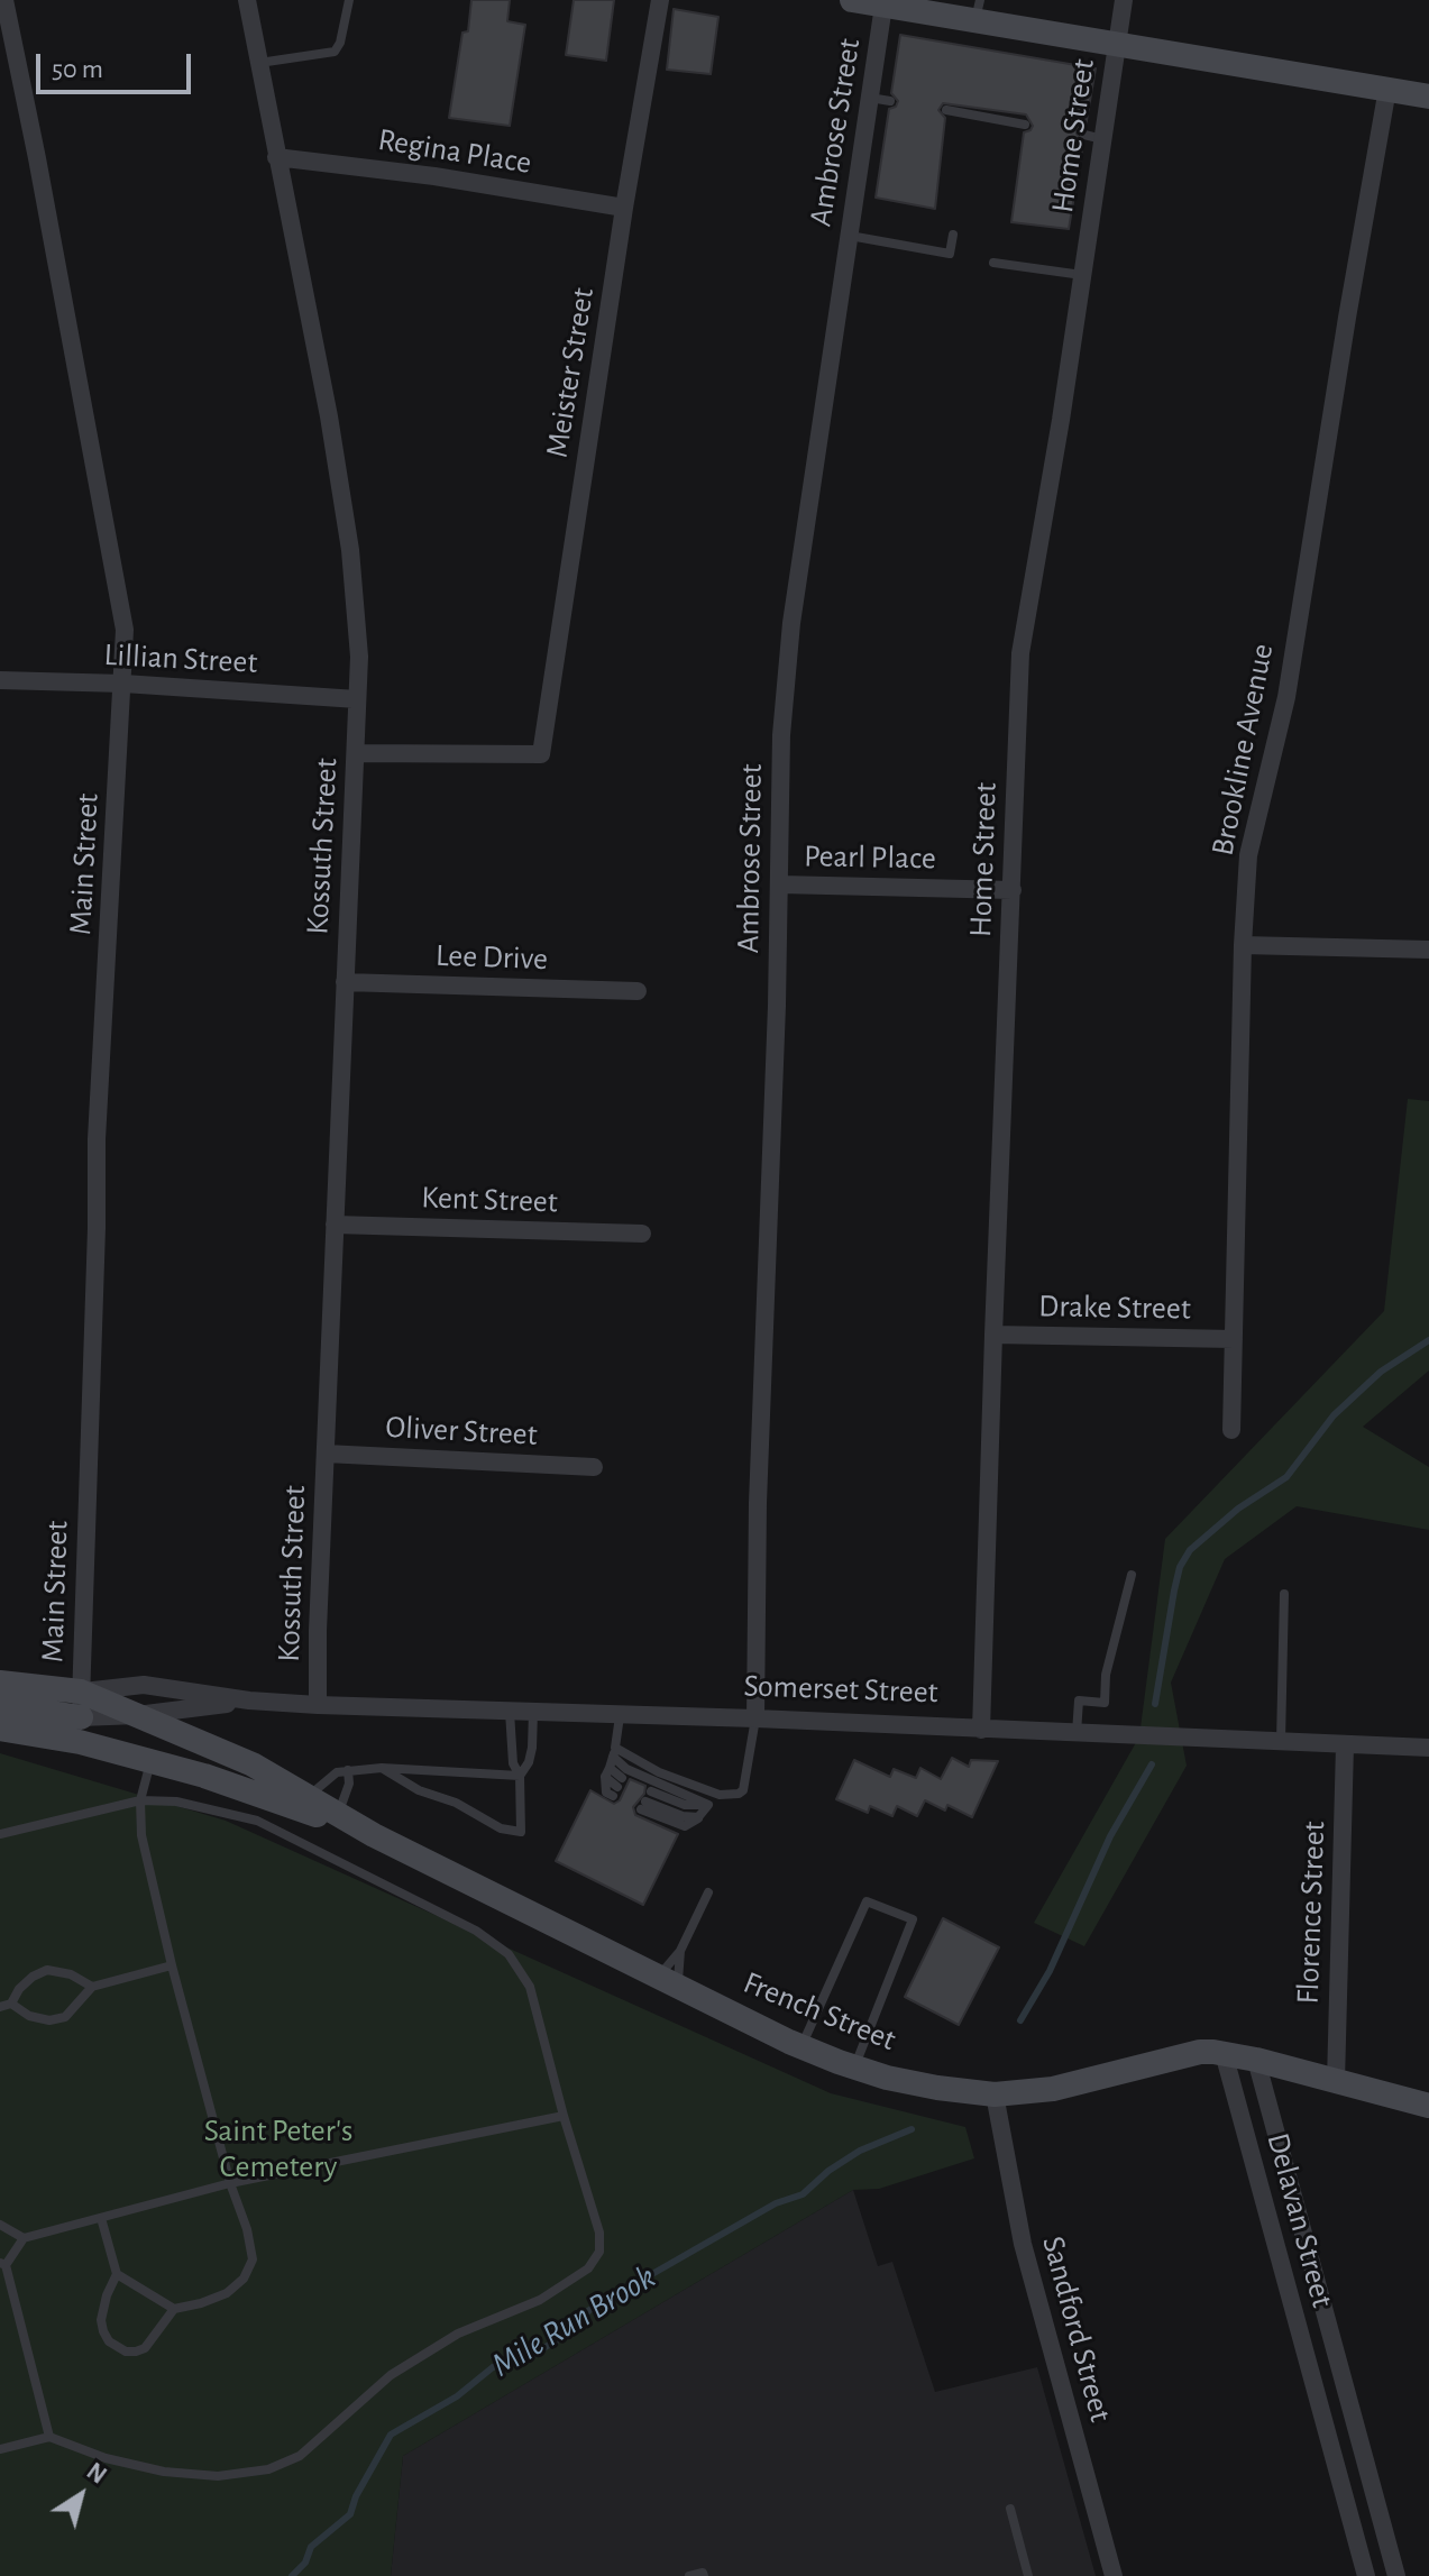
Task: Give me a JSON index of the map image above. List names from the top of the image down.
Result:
{
  "streets": {
    "main road": ["Somerset Street", "French Street"],
    "street": [
      "Ambrose Street",
      "Home Street",
      "Regina Place",
      "Meister Street",
      "Lillian Street",
      "Brookline Avenue",
      "Kossuth Street",
      "Pearl Place",
      "Main Street",
      "Lee Drive",
      "Kent Street",
      "Drake Street",
      "Oliver Street",
      "Florence Street",
      "Delavan Street",
      "Sandford Street"
    ]
  },
  "crossings": [
    ["Ambrose Street", "Pearl Place"],
    ["Ambrose Street", "Somerset Street"],
    ["Home Street", "Pearl Place"],
    ["Home Street", "Drake Street"],
    ["Home Street", "Somerset Street"],
    ["Regina Place", "Meister Street"],
    ["Regina Place", "Kossuth Street"],
    ["Meister Street", "Kossuth Street"],
    ["Lillian Street", "Kossuth Street"],
    ["Lillian Street", "Main Street"],
    ["Brookline Avenue", "Drake Street"],
    ["Kossuth Street", "Lee Drive"],
    ["Kossuth Street", "Kent Street"],
    ["Kossuth Street", "Oliver Street"],
    ["Kossuth Street", "Somerset Street"],
    ["Main Street", "Somerset Street"],
    ["Main Street", "French Street"],
    ["Somerset Street", "Florence Street"],
    ["Somerset Street", "French Street"],
    ["Florence Street", "French Street"],
    ["French Street", "Delavan Street"],
    ["French Street", "Sandford Street"]
  ],
  "water": ["Mile Run Brook"],
  "parks": ["Saint Peter's Cemetery"],
  "scale_bar": "50 m",
  "north": "top right"
}
